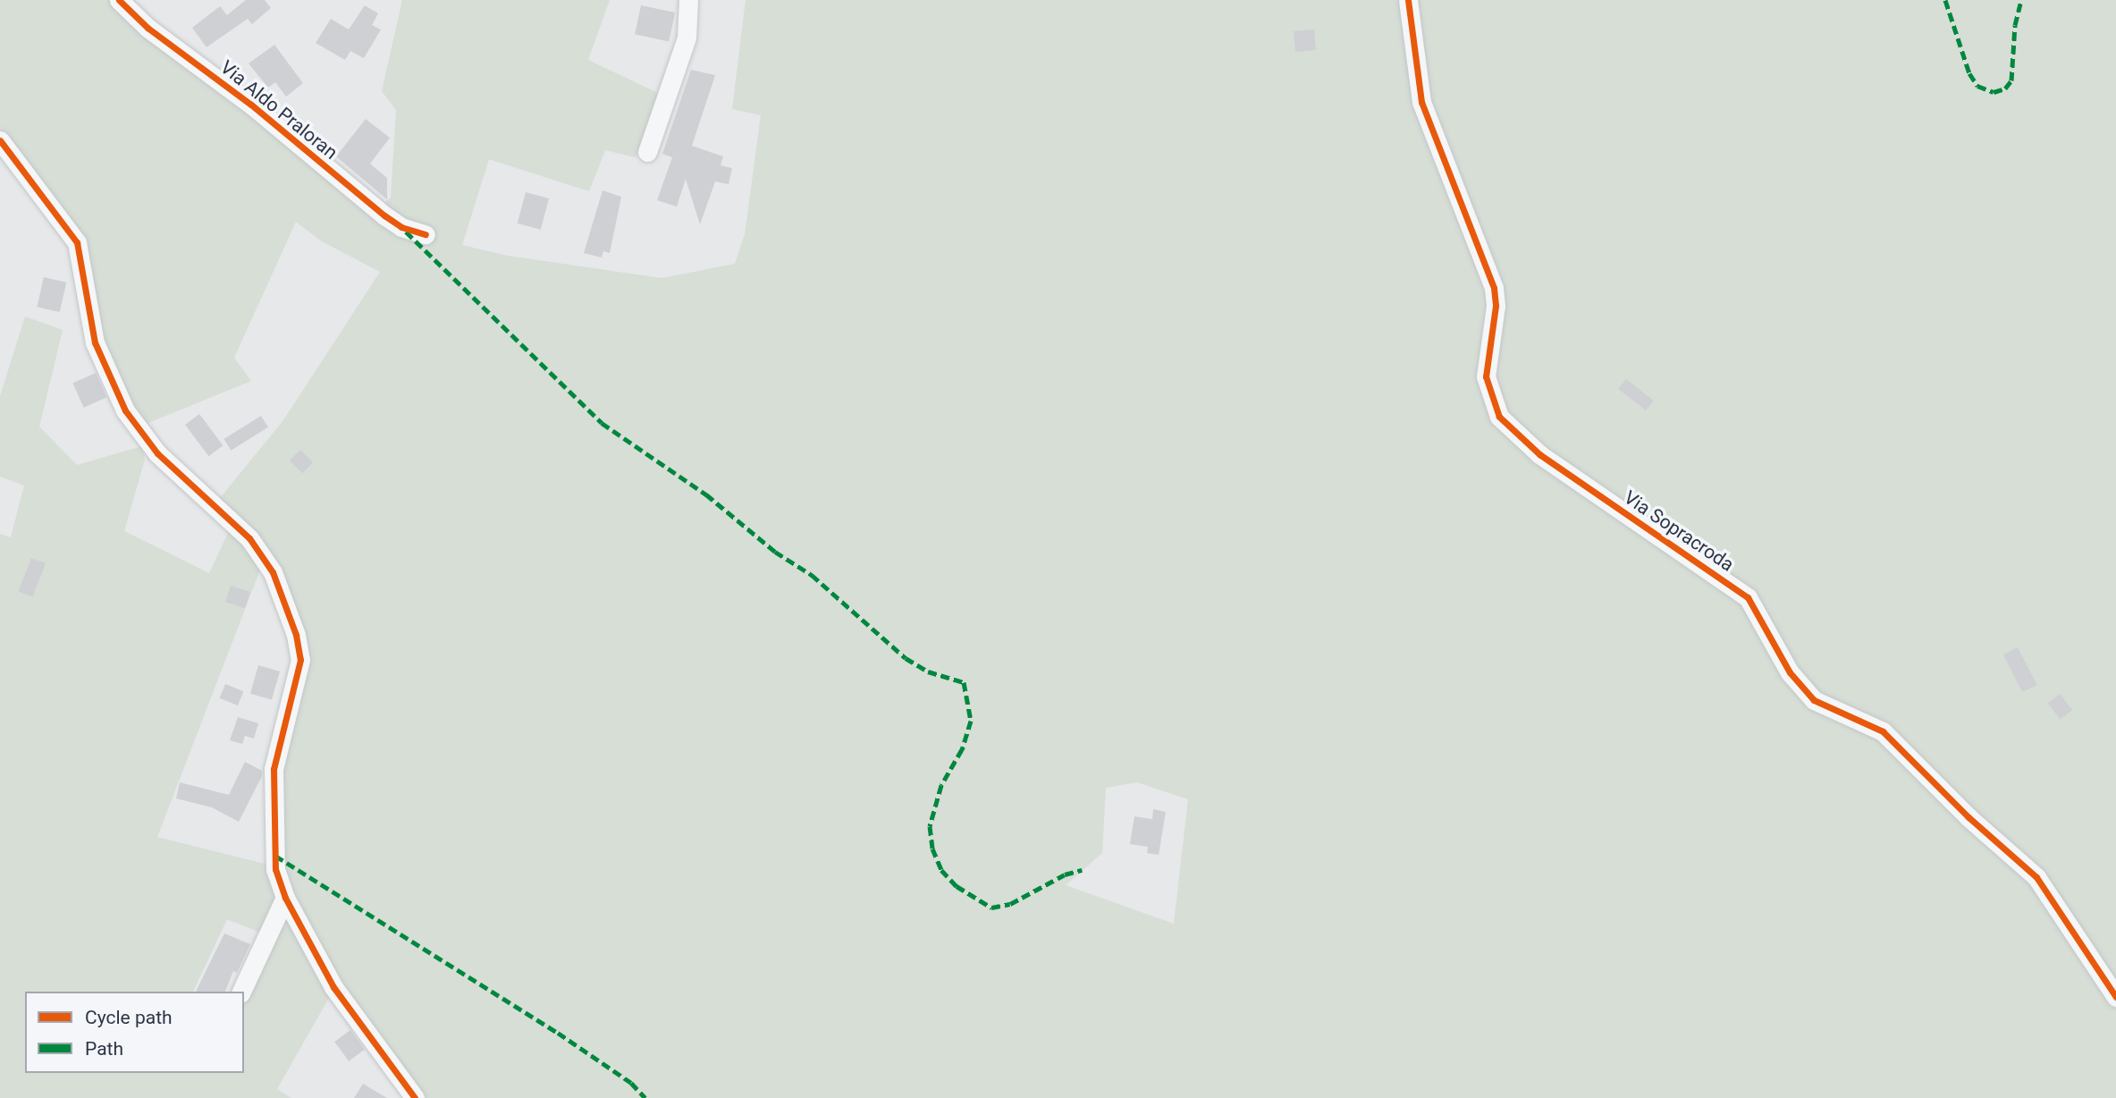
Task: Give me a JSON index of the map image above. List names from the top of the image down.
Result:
{
  "streets": {
    "street": ["Via Aldo Praloran", "Via Sopracroda"]
  },
  "legend": ["Cycle path", "Path"]
}
